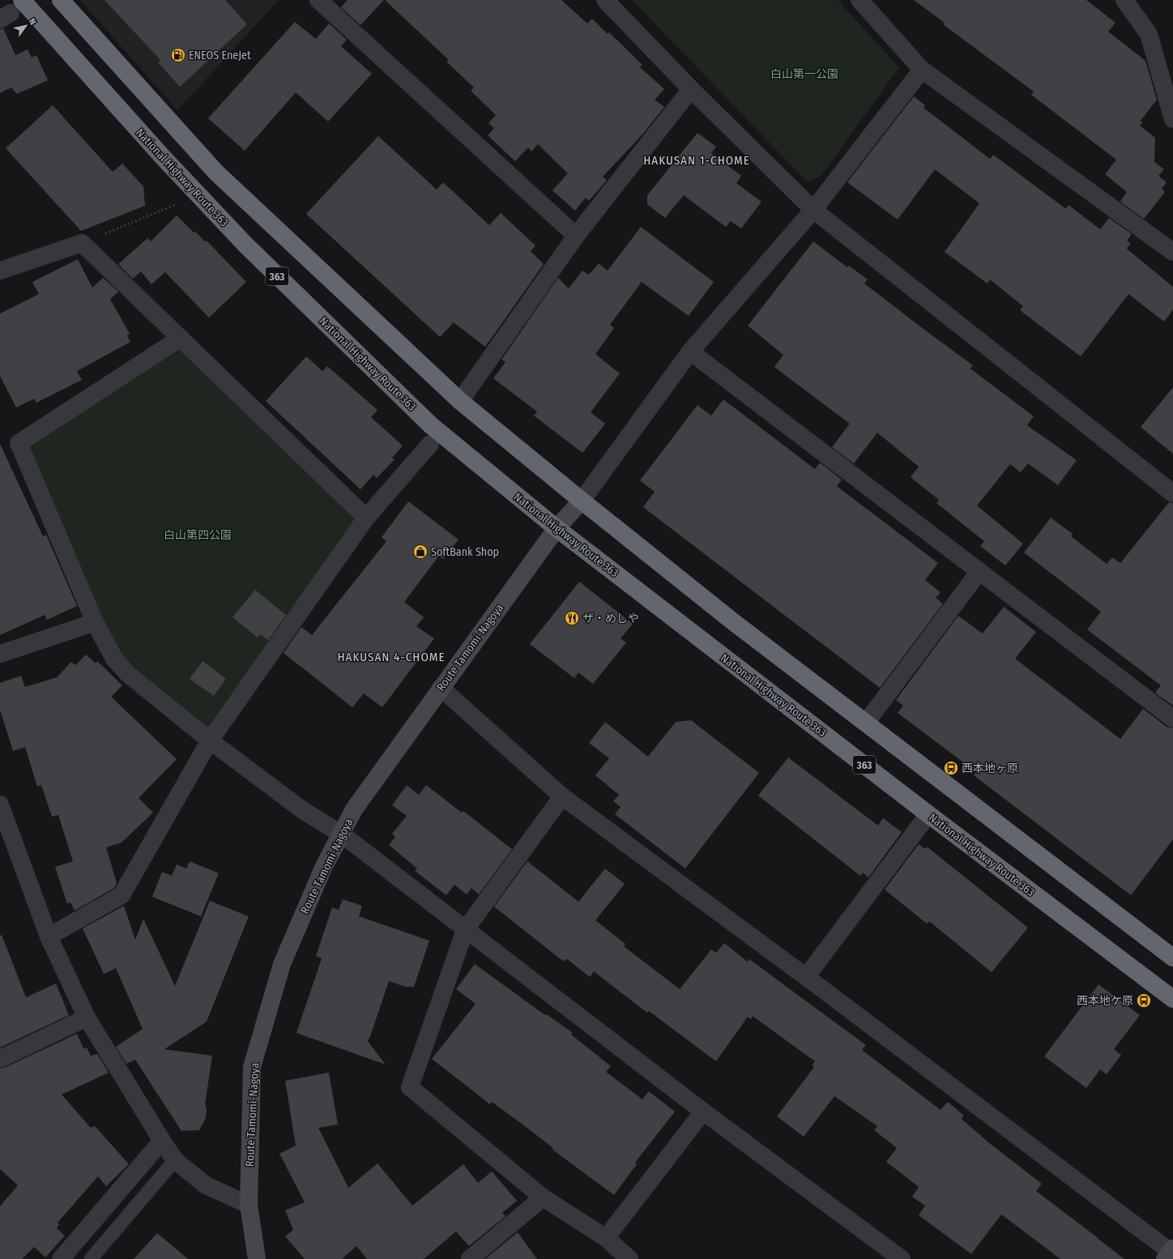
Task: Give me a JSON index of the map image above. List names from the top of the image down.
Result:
{
  "streets": {
    "highway": ["National Highway Route 363", "363"],
    "main road": ["Route Tamomi-Nagoya"]
  },
  "crossings": [
    ["National Highway Route 363", "Route Tamomi-Nagoya"]
  ],
  "districts": ["HAKUSAN 1-CHOME", "HAKUSAN 4-CHOME"],
  "parks": ["白山第一公園", "白山第四公園"],
  "places": {
    "fuel station": ["ENEOS EneJet"],
    "shop": ["SoftBank Shop"],
    "restaurant": ["ザ・めしや"],
    "bus stop": ["西本地ヶ原", "西本地ケ原"]
  },
  "north": "top right"
}
